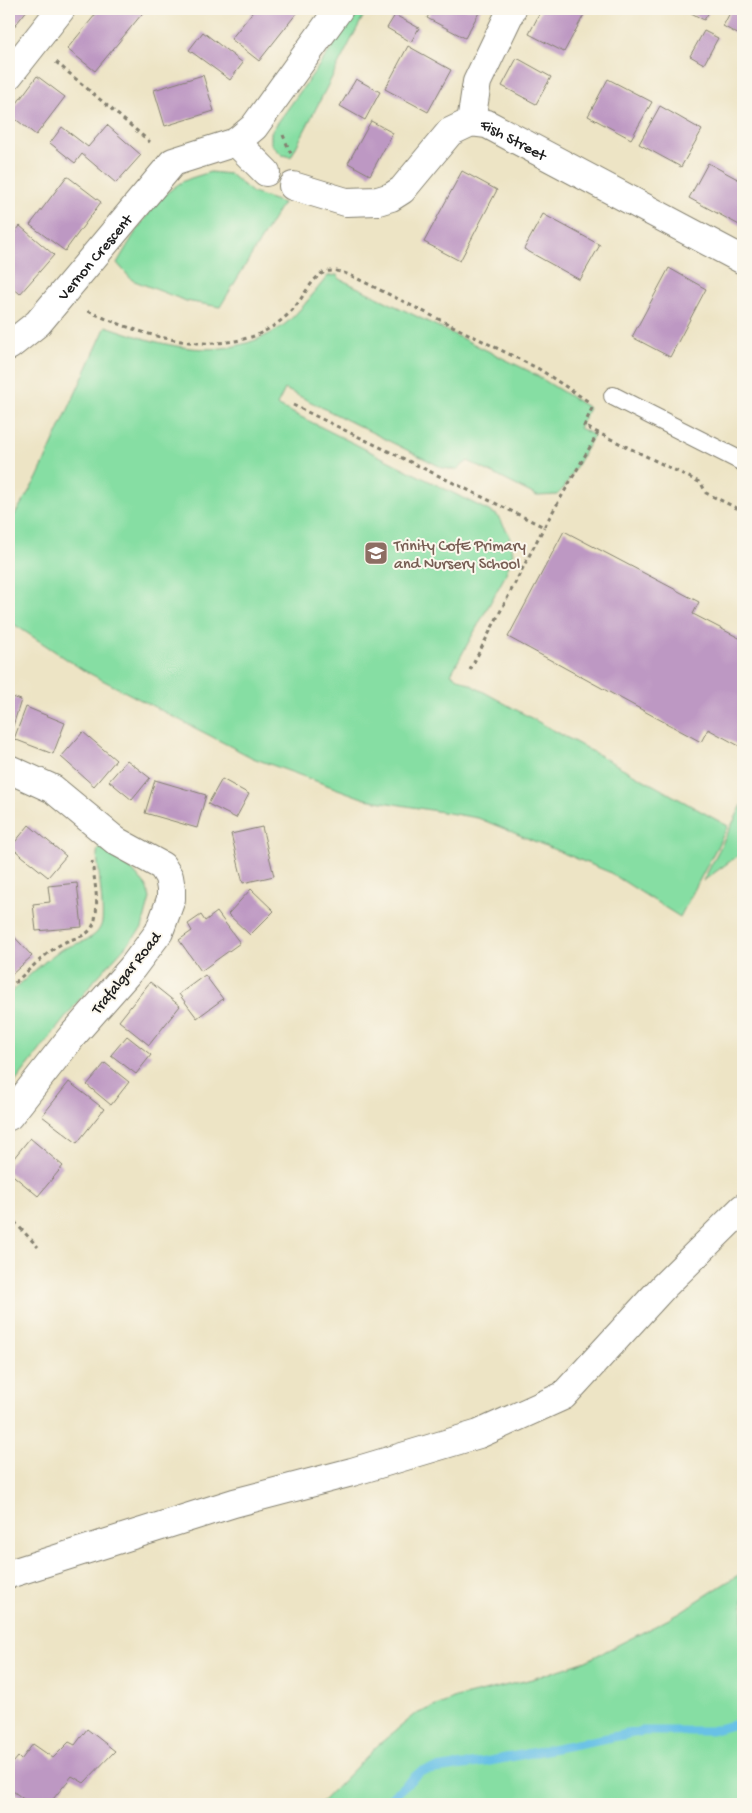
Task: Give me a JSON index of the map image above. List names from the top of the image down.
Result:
{
  "streets": {
    "street": ["Fish Street", "Vernon Crescent", "Trafalgar Road"]
  },
  "places": {
    "school or university": ["Trinity CofE Primary and Nursery School"]
  }
}
